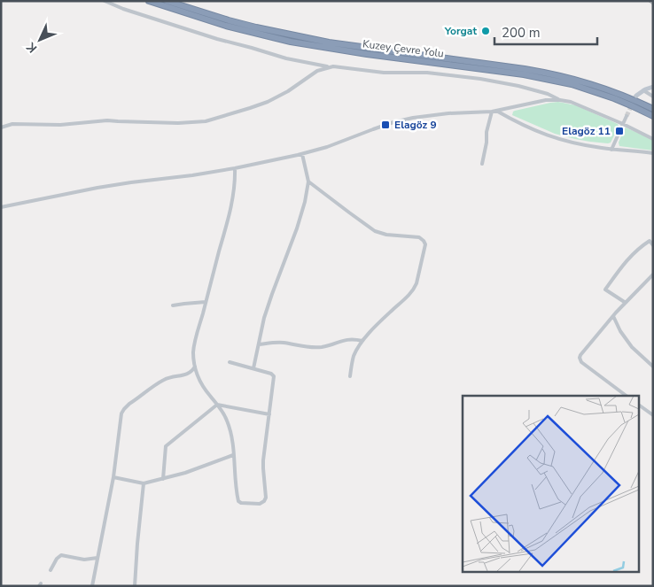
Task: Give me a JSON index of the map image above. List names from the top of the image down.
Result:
{
  "streets": {
    "highway": ["Kuzey Çevre Yolu"]
  },
  "places": {
    "other": ["Yorgat"],
    "transit": ["Elagöz 9", "Elagöz 11"]
  },
  "scale_bar": "200 m",
  "north": "bottom left"
}
